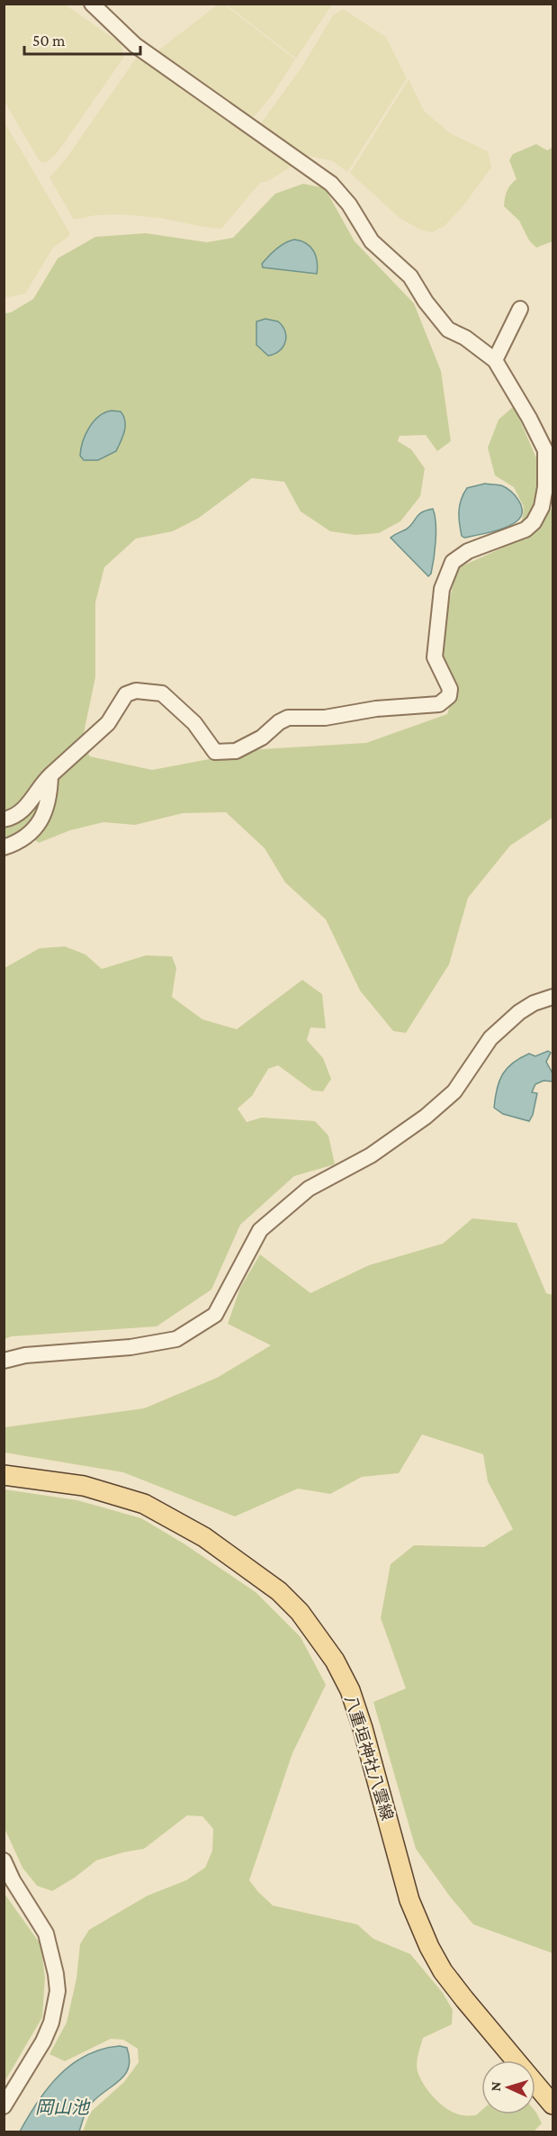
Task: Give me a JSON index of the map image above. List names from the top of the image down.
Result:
{
  "streets": {
    "main road": ["八重垣神社八雲線"]
  },
  "water": ["岡山池"],
  "scale_bar": "50 m",
  "north": "left"
}
